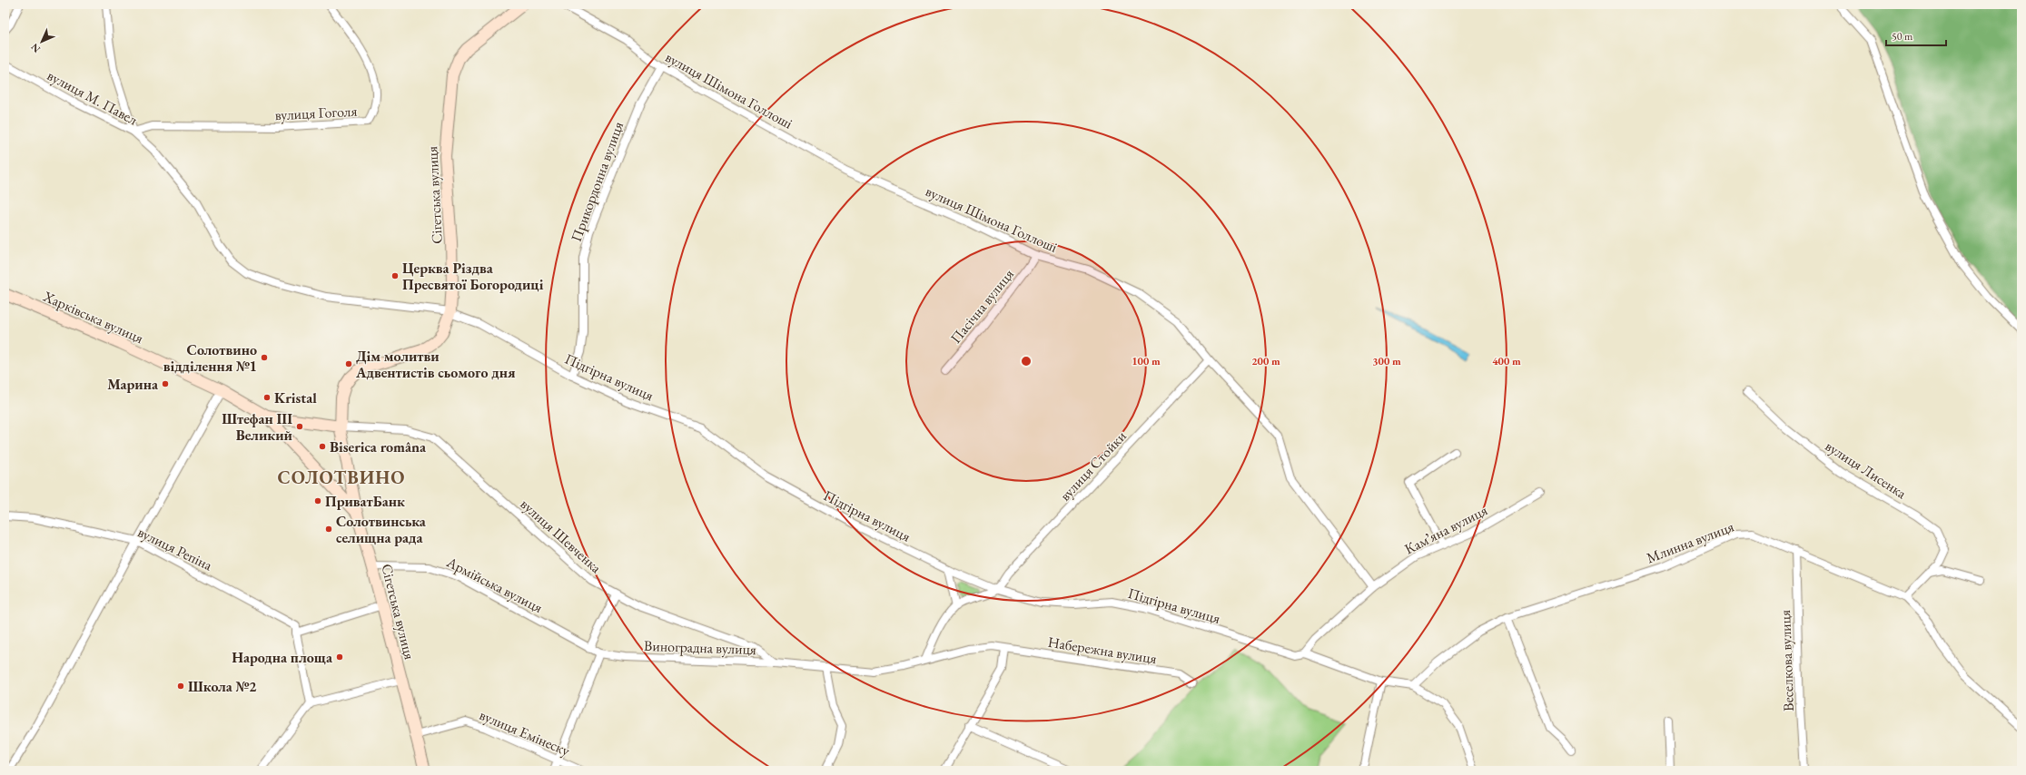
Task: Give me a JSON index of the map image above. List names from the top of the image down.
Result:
{
  "streets": {
    "street": [
      "вулиця Шімона Голлоші",
      "вулиця М. Павел",
      "вулиця Гоголя",
      "Прикордонна вулиця",
      "Сігетська вулиця",
      "Пасічна вулиця",
      "Харківська вулиця",
      "Підгірна вулиця",
      "вулиця Стойки",
      "вулиця Лисенка",
      "Камʼяна вулиця",
      "вулиця Шевченка",
      "Млинна вулиця",
      "вулиця Репіна",
      "Армійська вулиця",
      "Виноградна вулиця",
      "Набережна вулиця",
      "Веселкова вулиця",
      "вулиця Емінеску"
    ]
  },
  "crossings": [
    ["вулиця Шімона Голлоші", "Прикордонна вулиця"],
    ["вулиця Шімона Голлоші", "Пасічна вулиця"],
    ["вулиця Шімона Голлоші", "вулиця Стойки"],
    ["вулиця Шімона Голлоші", "Камʼяна вулиця"],
    ["вулиця М. Павел", "вулиця Гоголя"],
    ["вулиця М. Павел", "Сігетська вулиця"],
    ["вулиця М. Павел", "Підгірна вулиця"],
    ["Прикордонна вулиця", "Підгірна вулиця"],
    ["Сігетська вулиця", "Харківська вулиця"],
    ["Сігетська вулиця", "Підгірна вулиця"],
    ["Сігетська вулиця", "вулиця Шевченка"],
    ["Сігетська вулиця", "Армійська вулиця"],
    ["Сігетська вулиця", "вулиця Емінеску"],
    ["Харківська вулиця", "вулиця Шевченка"],
    ["Підгірна вулиця", "вулиця Стойки"],
    ["Підгірна вулиця", "Камʼяна вулиця"],
    ["Підгірна вулиця", "Млинна вулиця"],
    ["вулиця Лисенка", "Млинна вулиця"],
    ["вулиця Шевченка", "Виноградна вулиця"],
    ["Млинна вулиця", "Веселкова вулиця"],
    ["Армійська вулиця", "Виноградна вулиця"],
    ["Виноградна вулиця", "Набережна вулиця"]
  ],
  "districts": ["СОЛОТВИНО"],
  "places": [
    "Церква Різдва Пресвятої Богородиці",
    "Солотвино відділення №1",
    "Дім молитви Адвентистів сьомого дня",
    "Марина",
    "Kristal",
    "Штефан III Великий",
    "Biserica româna",
    "ПриватБанк",
    "Солотвинська селищна рада",
    "Народна площа",
    "Школа №2"
  ],
  "scale_bar": "50 m",
  "north": "bottom left",
  "rings": [
    "100 m",
    "200 m",
    "300 m",
    "400 m"
  ]
}
